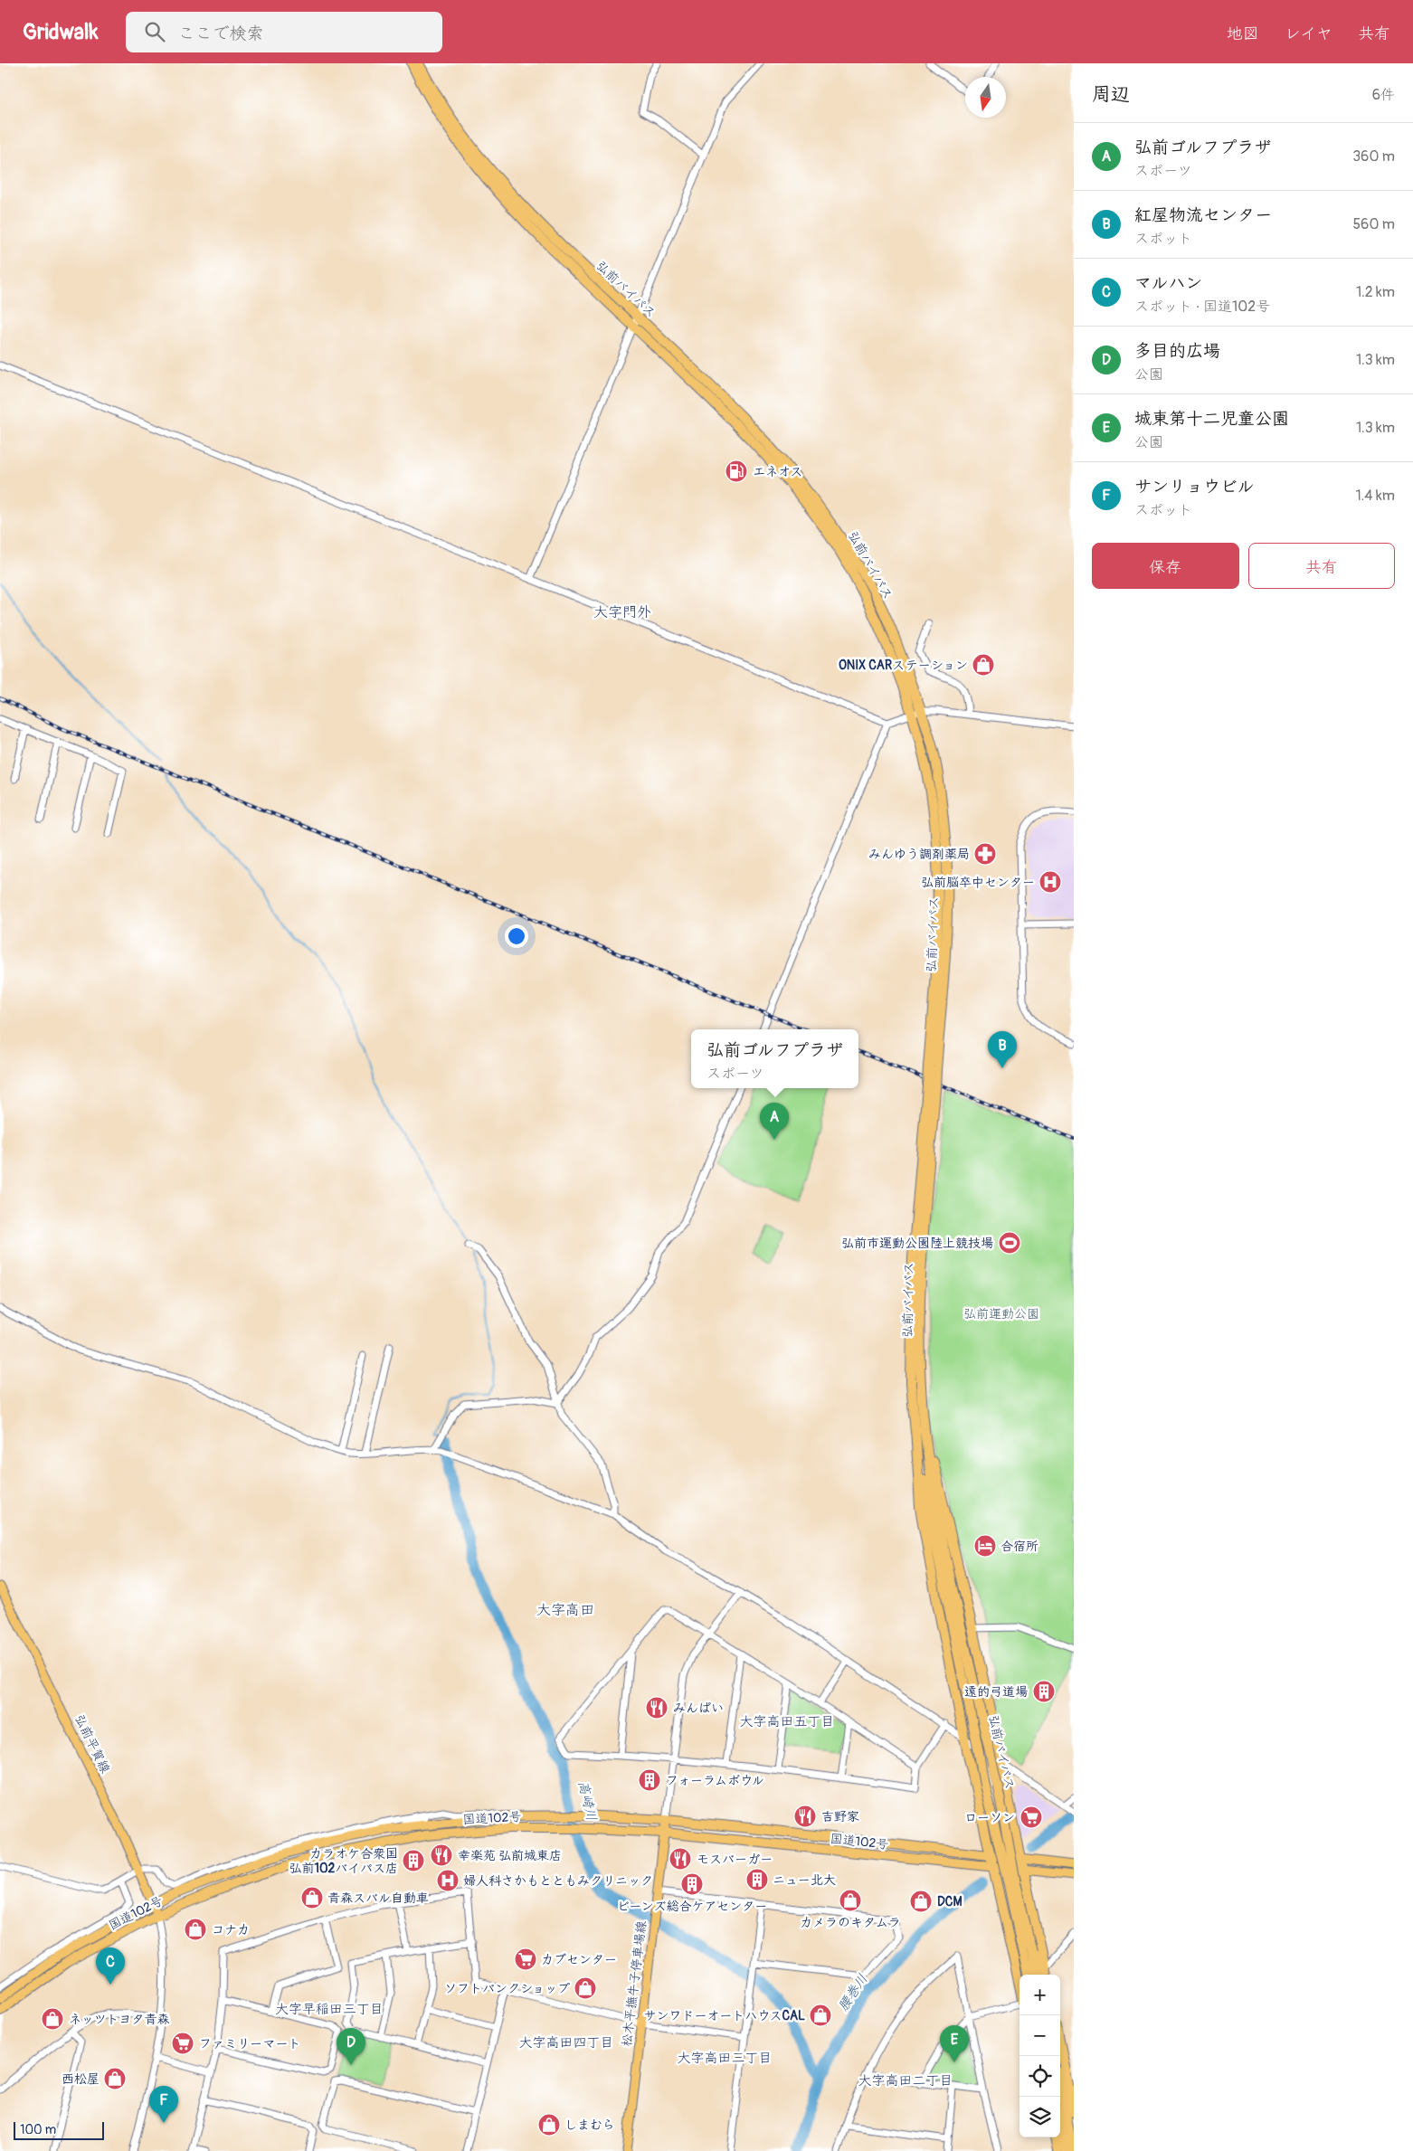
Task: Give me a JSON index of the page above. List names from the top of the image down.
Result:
{
  "streets": {
    "highway": ["弘前バイパス", "国道102号"],
    "main road": ["弘前平賀線", "松木平撫牛子停車場線"]
  },
  "crossings": [
    ["弘前平賀線", "国道102号"],
    ["国道102号", "松木平撫牛子停車場線"]
  ],
  "districts": [
    "大字門外",
    "大字高田",
    "大字高田五丁目",
    "大字早稲田三丁目",
    "大字高田四丁目",
    "大字高田三丁目",
    "大字高田二丁目"
  ],
  "water": ["高崎川", "腰巻川"],
  "parks": ["弘前運動公園"],
  "places": {
    "fuel station": ["エネオス"],
    "shop": [
      "ONIX CARステーション",
      "青森スバル自動車",
      "カメラのキタムラ",
      "DCM",
      "コナカ",
      "ソフトバンクショップ",
      "サンワドーオートハウスCAL",
      "ネッツトヨタ青森",
      "西松屋",
      "しまむら"
    ],
    "pharmacy": ["みんゆう調剤薬局"],
    "hospital": ["弘前脳卒中センター", "婦人科さかもとともみクリニック"],
    "sports": ["弘前市運動公園陸上競技場"],
    "hotel": ["合宿所"],
    "building": [
      "遠的弓道場",
      "フォーラムボウル",
      "カラオケ合衆国 弘前102バイパス店",
      "ニュー北大",
      "ビーンズ総合ケアセンター"
    ],
    "restaurant": [
      "みんぱい",
      "吉野家",
      "幸楽苑 弘前城東店",
      "モスバーガー"
    ],
    "supermarket": ["ローソン", "カブセンター", "ファミリーマート"]
  },
  "scale_bar": "100 m",
  "north": "bottom",
  "page": {
    "header": "Gridwalk",
    "search": "ここで検索",
    "nav": ["地図", "レイヤ", "共有"],
    "heading": ["周辺", "6件"],
    "list": [
      {
        "mark": "A",
        "name": "弘前ゴルフプラザ",
        "note": "スポーツ",
        "value": "360 m"
      },
      {
        "mark": "B",
        "name": "紅屋物流センター",
        "note": "スポット",
        "value": "560 m"
      },
      {
        "mark": "C",
        "name": "マルハン",
        "note": "スポット · 国道102号",
        "value": "1.2 km"
      },
      {
        "mark": "D",
        "name": "多目的広場",
        "note": "公園",
        "value": "1.3 km"
      },
      {
        "mark": "E",
        "name": "城東第十二児童公園",
        "note": "公園",
        "value": "1.3 km"
      },
      {
        "mark": "F",
        "name": "サンリョウビル",
        "note": "スポット",
        "value": "1.4 km"
      }
    ],
    "buttons": ["保存", "共有"],
    "popup": ["弘前ゴルフプラザ", "スポーツ"],
    "pins": [
      "B",
      "A",
      "C",
      "E",
      "D",
      "F"
    ],
    "map_buttons": ["+", "−"],
    "scale": "100 m"
  }
}
